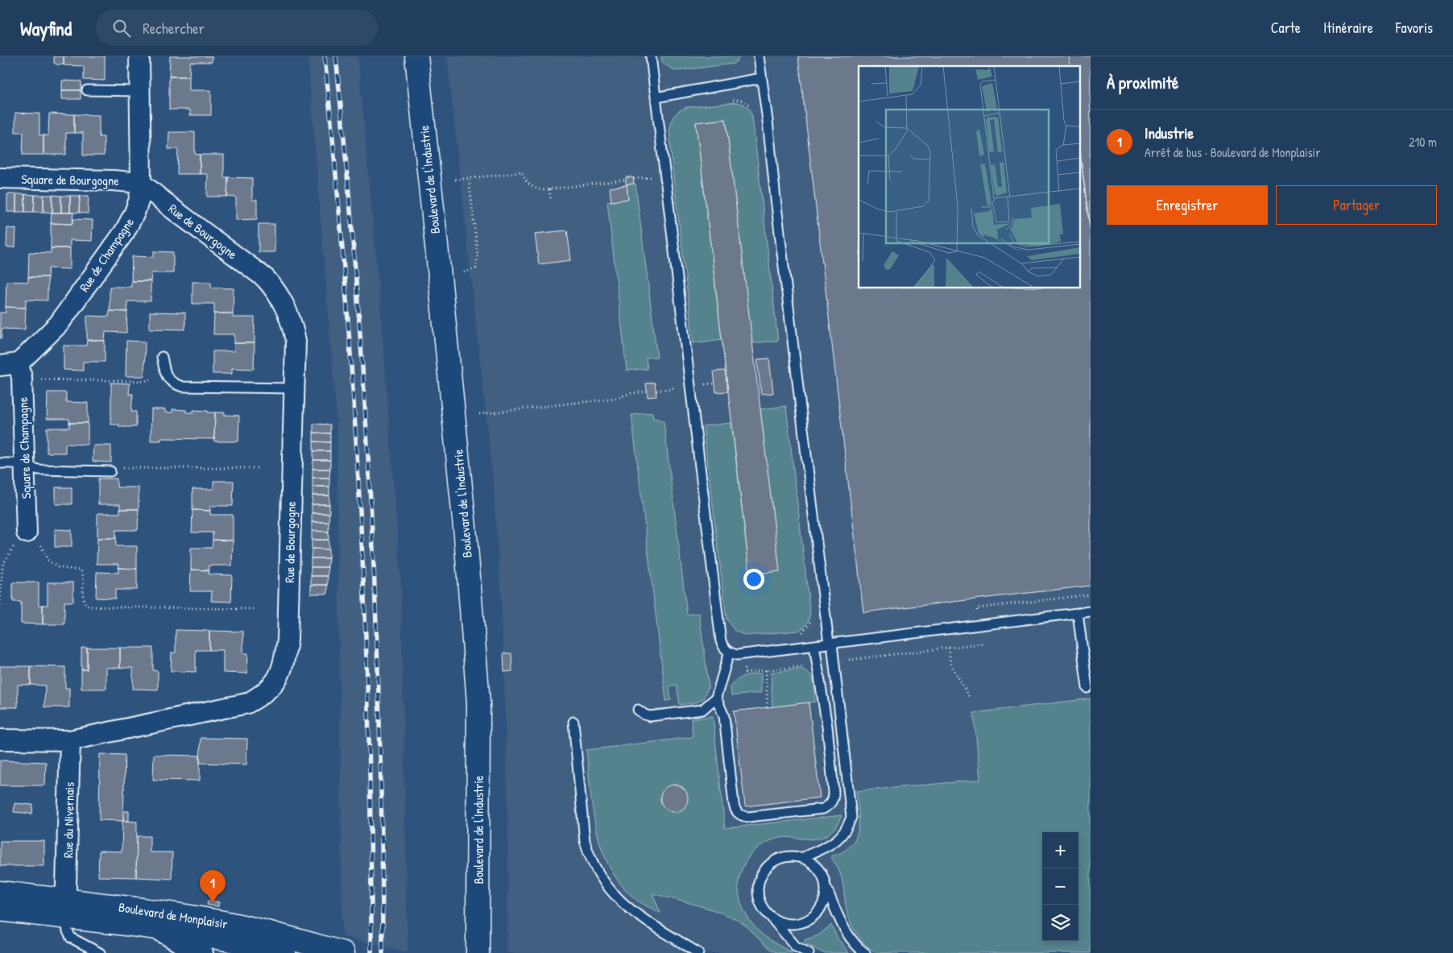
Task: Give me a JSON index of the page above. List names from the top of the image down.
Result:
{
  "streets": {
    "street": [
      "Square de Bourgogne",
      "Boulevard de l'Industrie",
      "Rue de Bourgogne",
      "Rue de Champagne",
      "Square de Champagne",
      "Rue du Nivernais",
      "Boulevard de Monplaisir"
    ]
  },
  "crossings": [
    ["Square de Bourgogne", "Rue de Bourgogne"],
    ["Square de Bourgogne", "Rue de Champagne"],
    ["Rue de Bourgogne", "Rue de Champagne"],
    ["Rue de Bourgogne", "Rue du Nivernais"],
    ["Rue de Champagne", "Square de Champagne"],
    ["Rue du Nivernais", "Boulevard de Monplaisir"]
  ],
  "page": {
    "header": "Wayfind",
    "search": "Rechercher",
    "nav": ["Carte", "Itinéraire", "Favoris"],
    "heading": "À proximité",
    "list": [
      {
        "mark": "1",
        "name": "Industrie",
        "note": "Arrêt de bus · Boulevard de Monplaisir",
        "value": "210 m"
      }
    ],
    "buttons": ["Enregistrer", "Partager"],
    "map_buttons": ["+", "−"],
    "pins": "1"
  }
}
